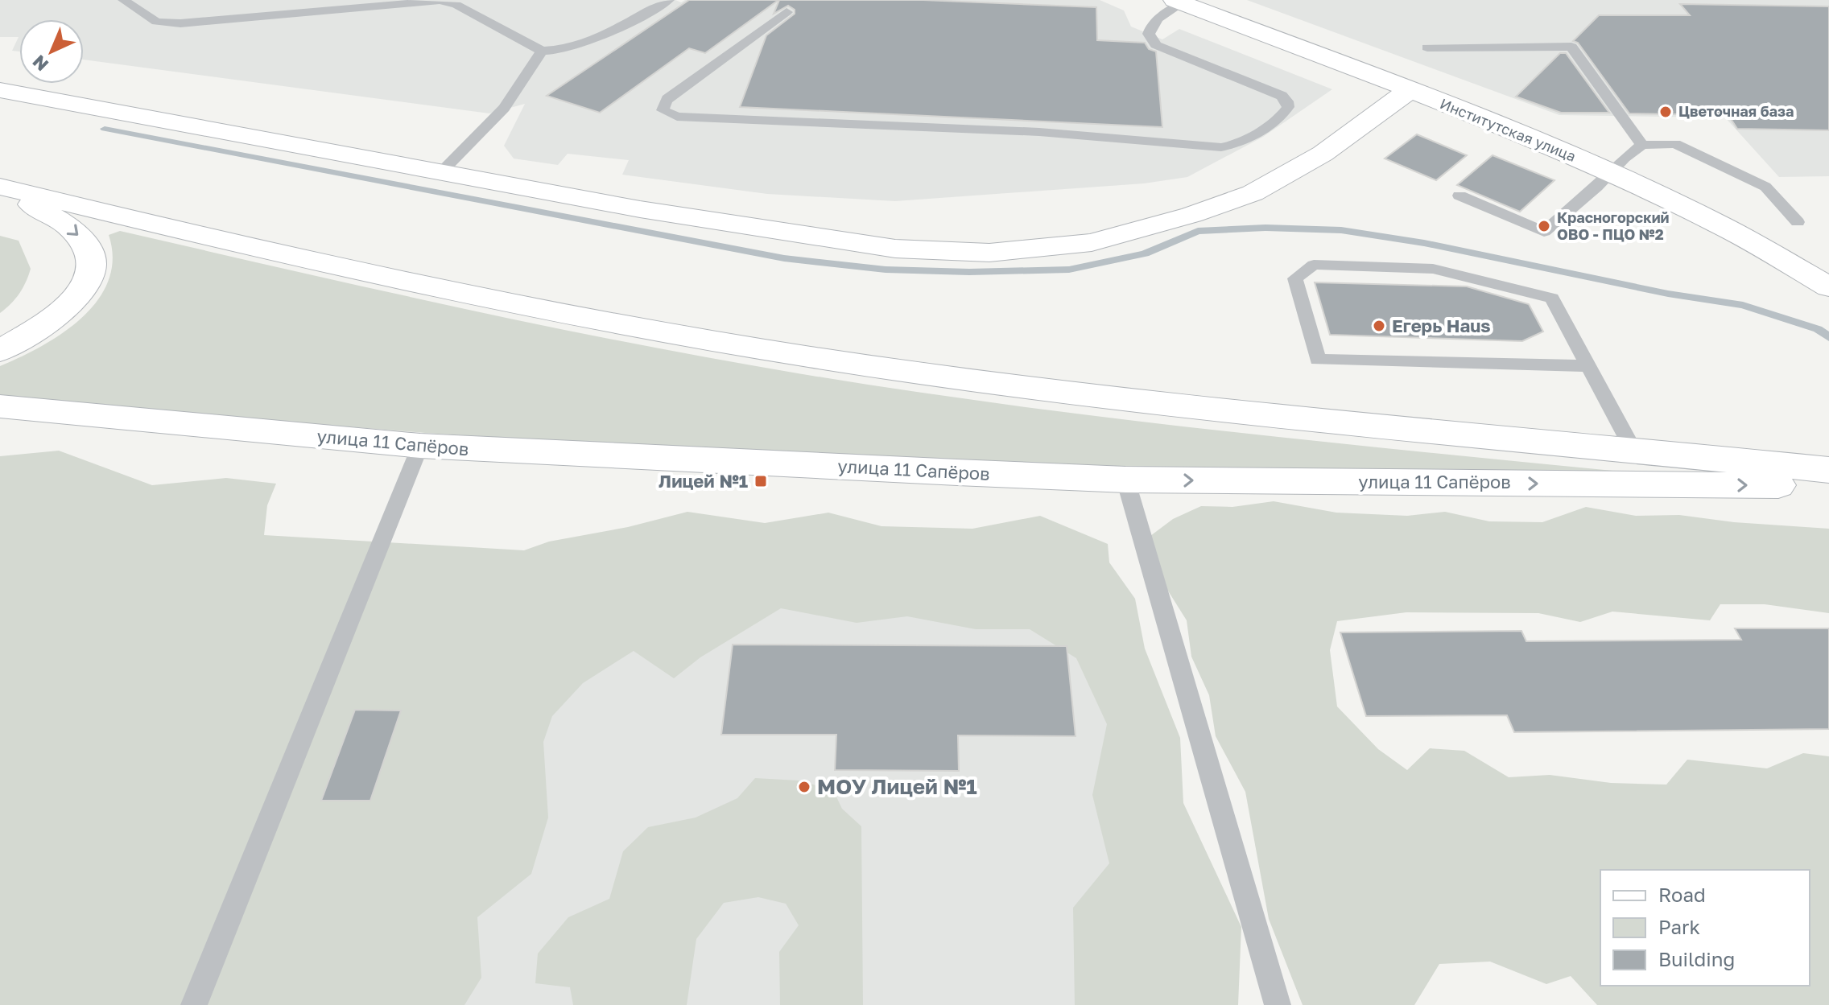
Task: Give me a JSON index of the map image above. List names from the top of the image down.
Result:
{
  "streets": {
    "street": ["Институтская улица", "улица 11 Сапёров"]
  },
  "places": {
    "other": [
      "Цветочная база",
      "Красногорский ОВО - ПЦО №2",
      "Егерь Haus",
      "МОУ Лицей №1"
    ],
    "transit": ["Лицей №1"]
  },
  "legend": ["Road", "Park", "Building"],
  "north": "bottom left"
}
